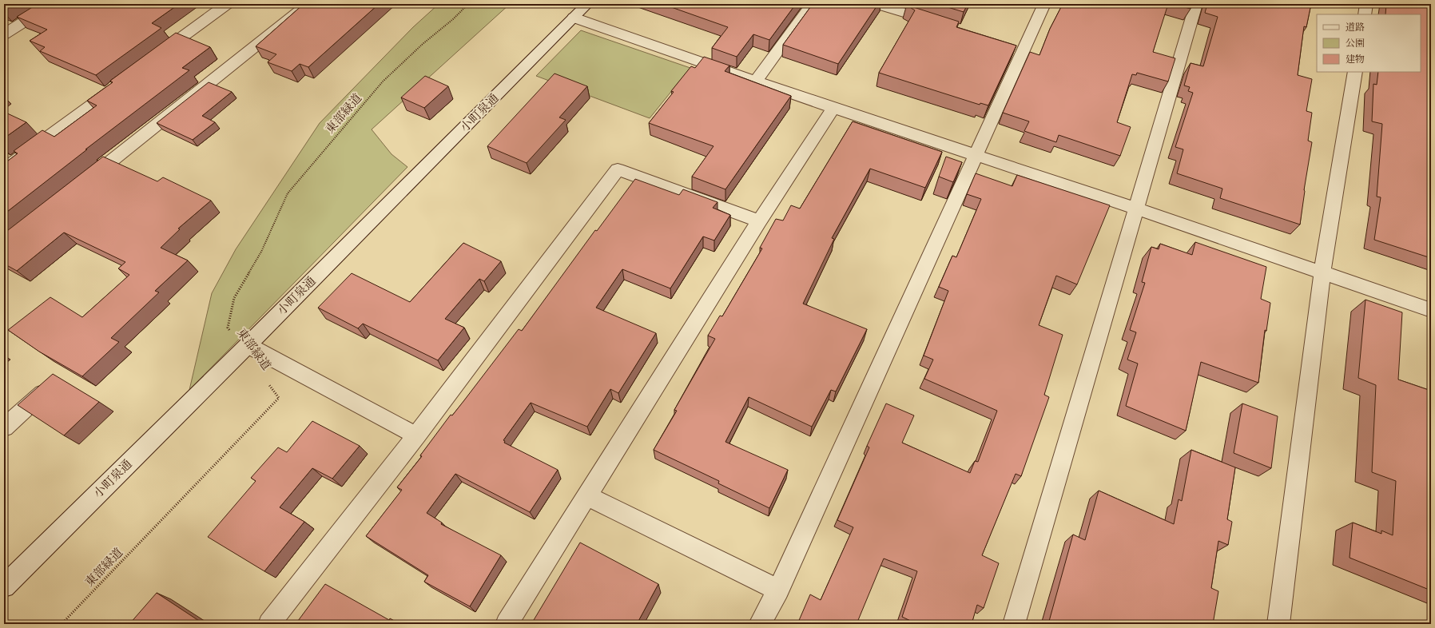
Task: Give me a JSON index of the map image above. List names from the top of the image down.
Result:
{
  "streets": {
    "street": ["小町泉通"],
    "path": ["東部緑道"]
  },
  "crossings": [
    ["小町泉通", "東部緑道"]
  ],
  "legend": ["道路", "公園", "建物"]
}
